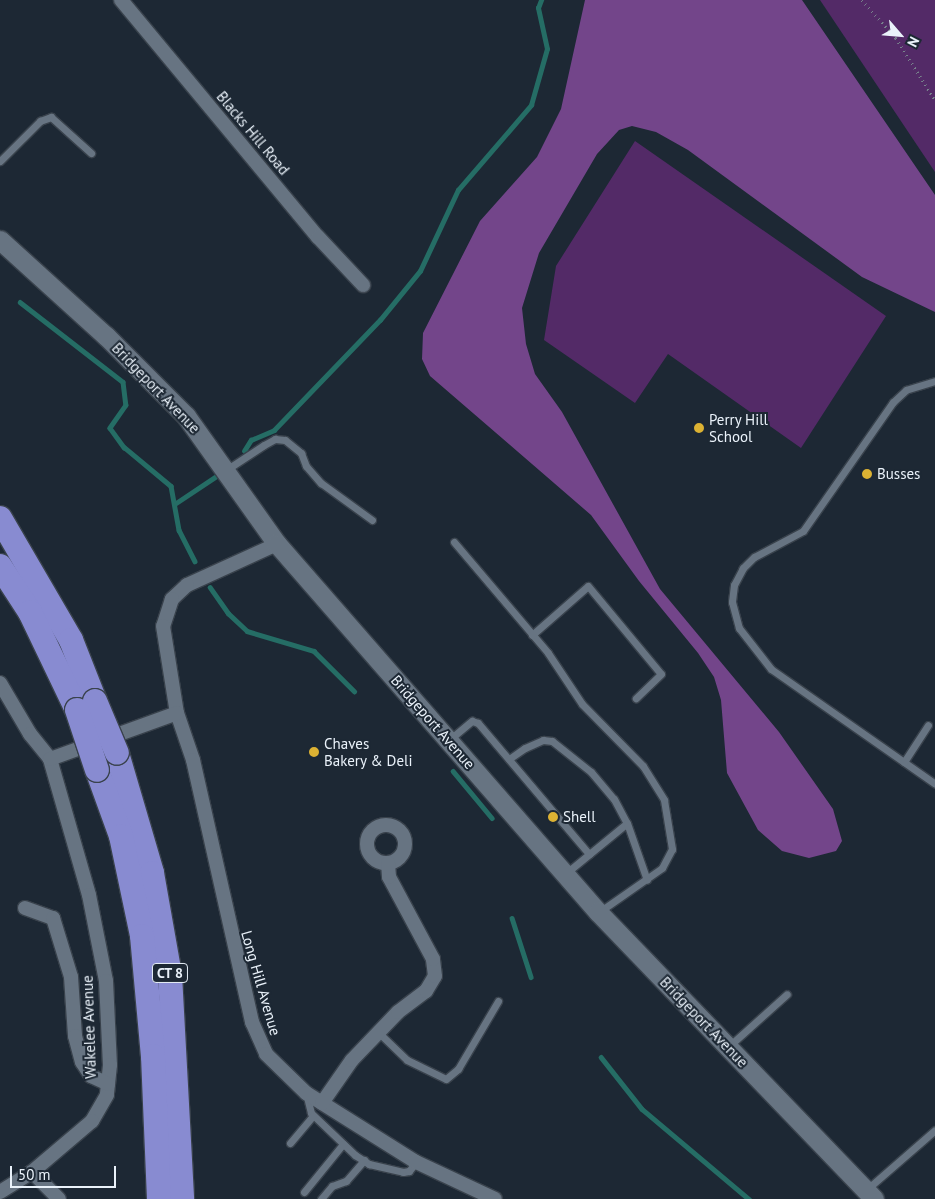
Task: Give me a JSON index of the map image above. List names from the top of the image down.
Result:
{
  "streets": {
    "highway": ["CT 8"],
    "main road": ["Bridgeport Avenue"],
    "street": ["Blacks Hill Road", "Long Hill Avenue", "Wakelee Avenue"]
  },
  "crossings": [
    ["Bridgeport Avenue", "Long Hill Avenue"]
  ],
  "places": [
    "Perry Hill School",
    "Busses",
    "Chaves Bakery & Deli",
    "Shell"
  ],
  "scale_bar": "50 m",
  "north": "bottom right"
}
